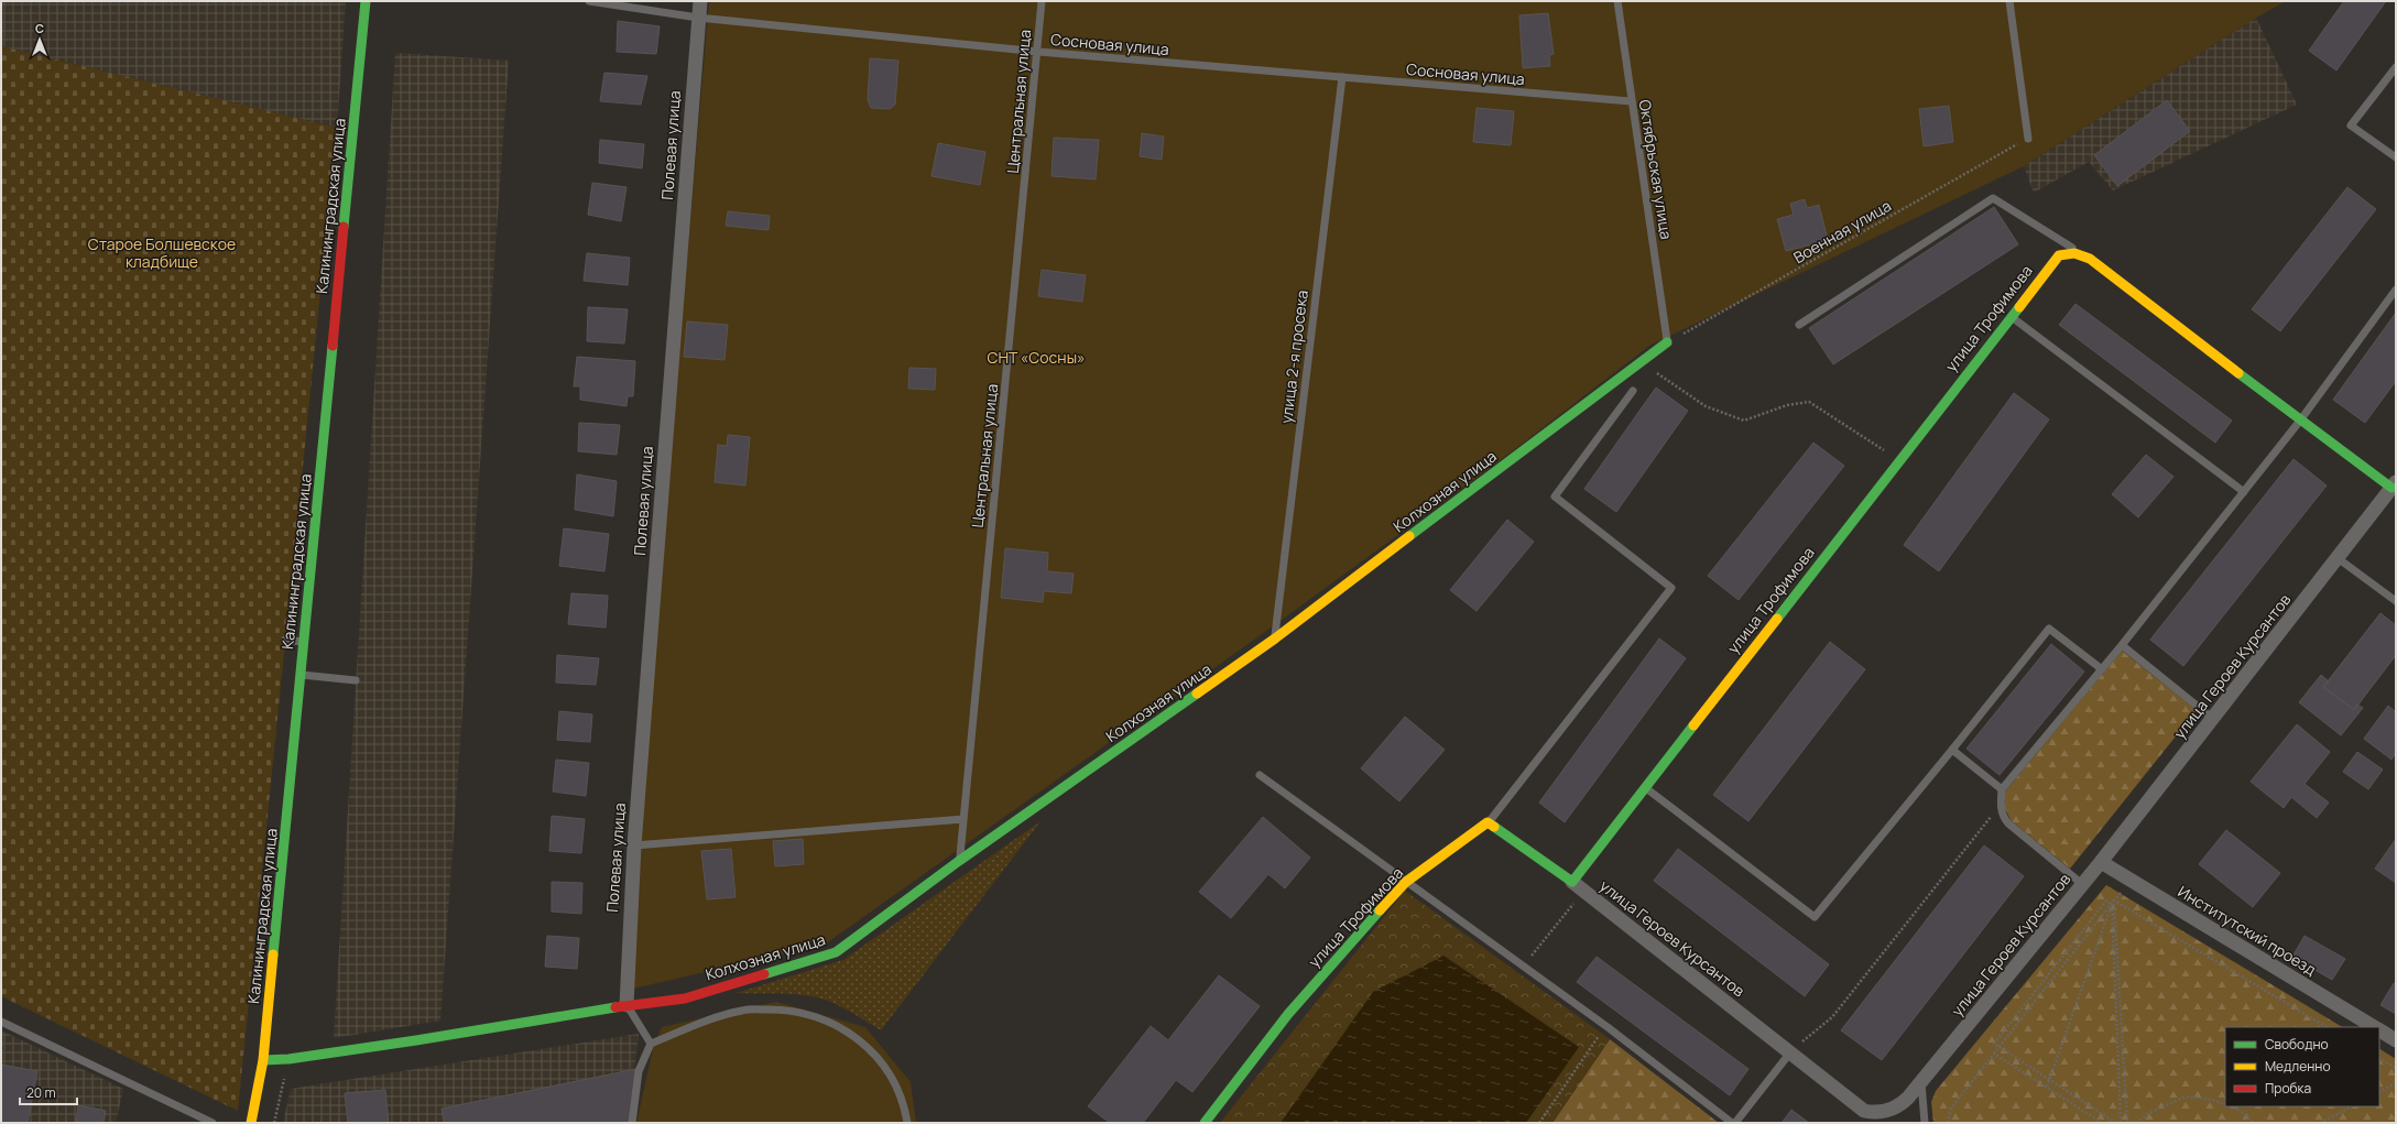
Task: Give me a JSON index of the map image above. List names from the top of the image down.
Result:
{
  "streets": {
    "street": [
      "Полевая улица",
      "Калининградская улица",
      "улица Трофимова",
      "Колхозная улица",
      "улица Героев Курсантов",
      "Институтский проезд"
    ],
    "lane": [
      "Сосновая улица",
      "Центральная улица",
      "Октябрьская улица",
      "улица 2-я просека"
    ],
    "path": ["Военная улица"]
  },
  "crossings": [
    ["Сосновая улица", "Центральная улица"],
    ["Сосновая улица", "Полевая улица"],
    ["Сосновая улица", "Октябрьская улица"],
    ["Сосновая улица", "улица 2-я просека"],
    ["Центральная улица", "Колхозная улица"],
    ["Полевая улица", "Колхозная улица"],
    ["Октябрьская улица", "Военная улица"],
    ["Октябрьская улица", "Колхозная улица"],
    ["Калининградская улица", "Колхозная улица"],
    ["Военная улица", "Колхозная улица"],
    ["улица Трофимова", "улица Героев Курсантов"],
    ["улица 2-я просека", "Колхозная улица"],
    ["улица Героев Курсантов", "Институтский проезд"]
  ],
  "parks": ["Старое Болшевское кладбище", "СНТ «Сосны»"],
  "legend": ["Свободно", "Медленно", "Пробка"],
  "scale_bar": "20 m",
  "north": "top"
}
